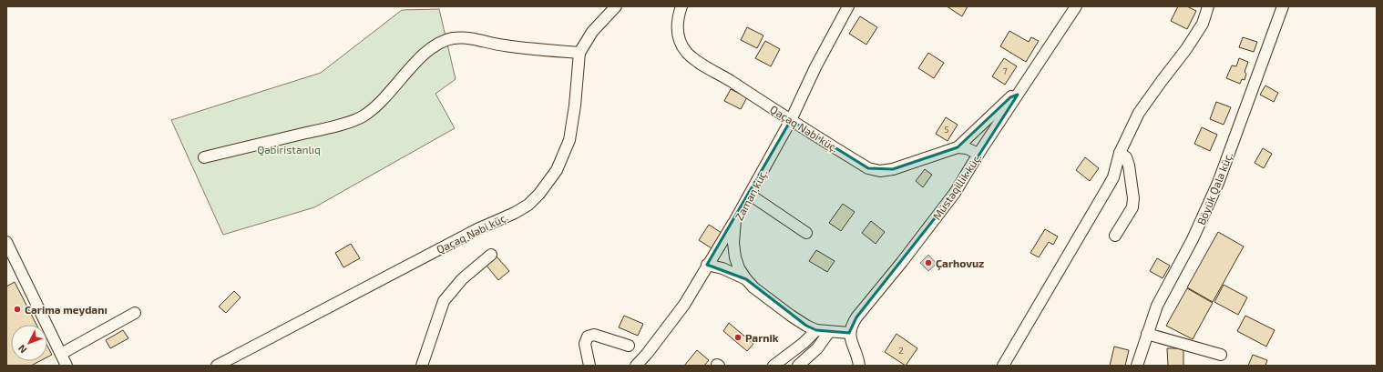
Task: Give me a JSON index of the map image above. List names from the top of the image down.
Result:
{
  "streets": {
    "street": [
      "Qaçaq Nəbi küç.",
      "Müstəqillik küç.",
      "Böyük Qala küç.",
      "Zaman küç."
    ]
  },
  "crossings": [
    ["Qaçaq Nəbi küç.", "Zaman küç."],
    ["Müstəqillik küç.", "Zaman küç."]
  ],
  "parks": ["Qəbiristanlıq"],
  "places": ["Çarhovuz", "Cərimə meydanı", "Parnik"],
  "house_numbers": ["7", "5", "2"],
  "north": "bottom left"
}
